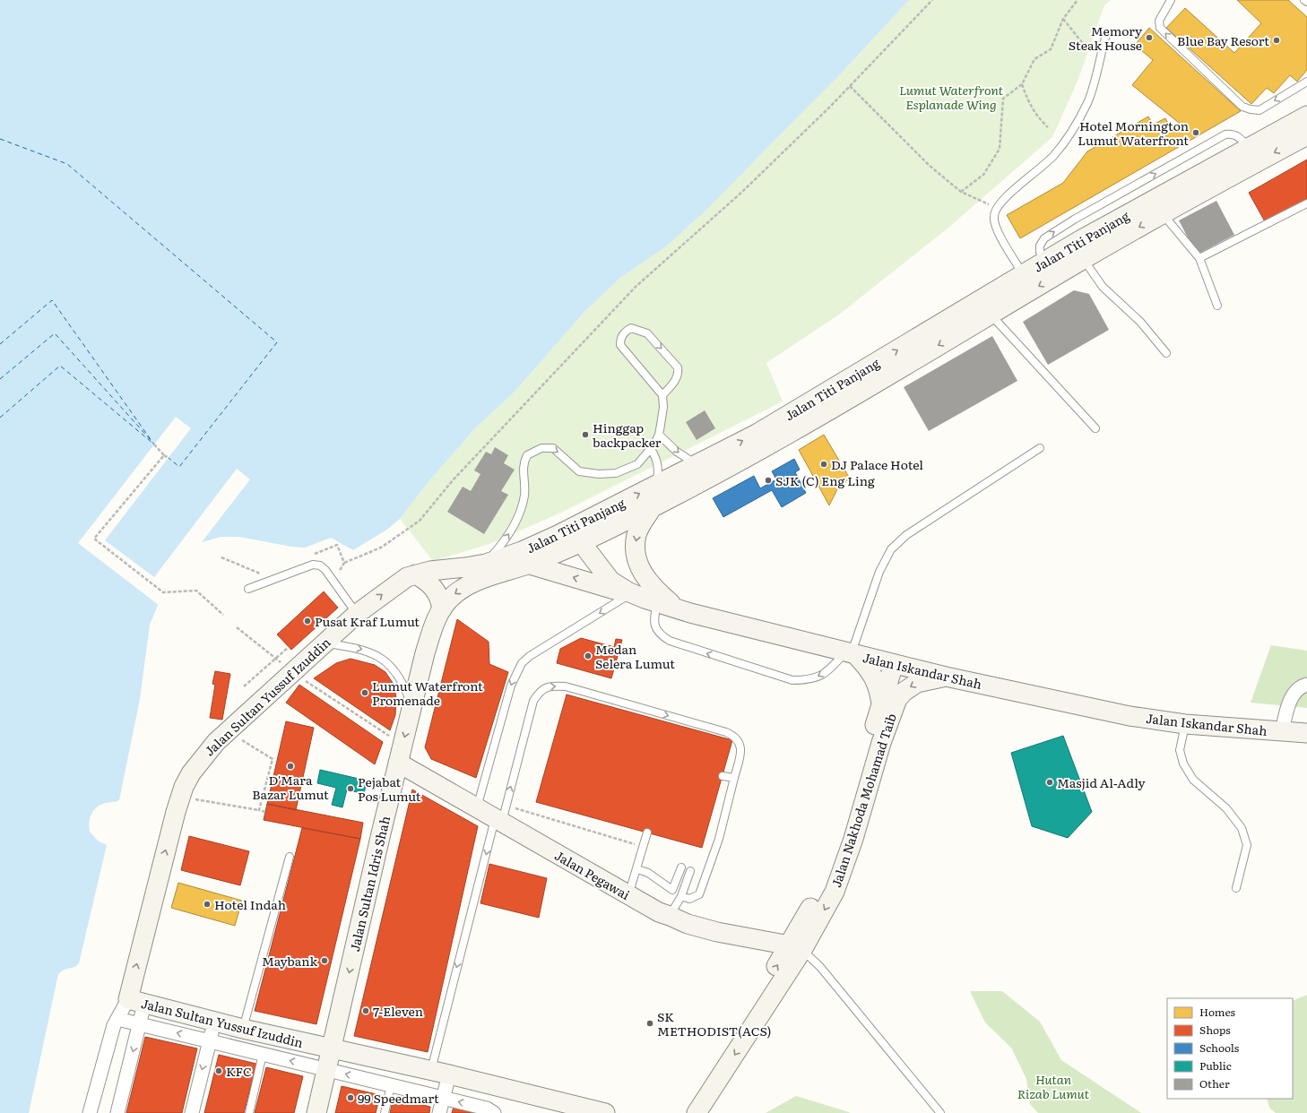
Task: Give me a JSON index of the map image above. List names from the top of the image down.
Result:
{
  "streets": {
    "street": [
      "Jalan Titi Panjang",
      "Jalan Iskandar Shah",
      "Jalan Sultan Yussuf Izuddin",
      "Jalan Nakhoda Mohamad Taib",
      "Jalan Pegawai",
      "Jalan Sultan Idris Shah"
    ]
  },
  "crossings": [
    ["Jalan Titi Panjang", "Jalan Iskandar Shah"],
    ["Jalan Titi Panjang", "Jalan Sultan Yussuf Izuddin"],
    ["Jalan Titi Panjang", "Jalan Sultan Idris Shah"],
    ["Jalan Iskandar Shah", "Jalan Nakhoda Mohamad Taib"],
    ["Jalan Sultan Yussuf Izuddin", "Jalan Sultan Idris Shah"],
    ["Jalan Nakhoda Mohamad Taib", "Jalan Pegawai"],
    ["Jalan Pegawai", "Jalan Sultan Idris Shah"]
  ],
  "one_way": ["Jalan Sultan Idris Shah"],
  "parks": ["Lumut Waterfront Esplanade Wing", "Hutan Rizab Lumut"],
  "places": [
    "Memory Steak House",
    "Blue Bay Resort",
    "Hotel Mornington Lumut Waterfront",
    "Hinggap backpacker",
    "DJ Palace Hotel",
    "SJK (C) Eng Ling",
    "Pusat Kraf Lumut",
    "Medan Selera Lumut",
    "Lumut Waterfront Promenade",
    "D'Mara Bazar Lumut",
    "Masjid Al-Adly",
    "Pejabat Pos Lumut",
    "Hotel Indah",
    "Maybank",
    "7-Eleven",
    "SK METHODIST(ACS)",
    "KFC",
    "99 Speedmart"
  ],
  "legend": [
    "Homes",
    "Shops",
    "Schools",
    "Public",
    "Other"
  ]
}
